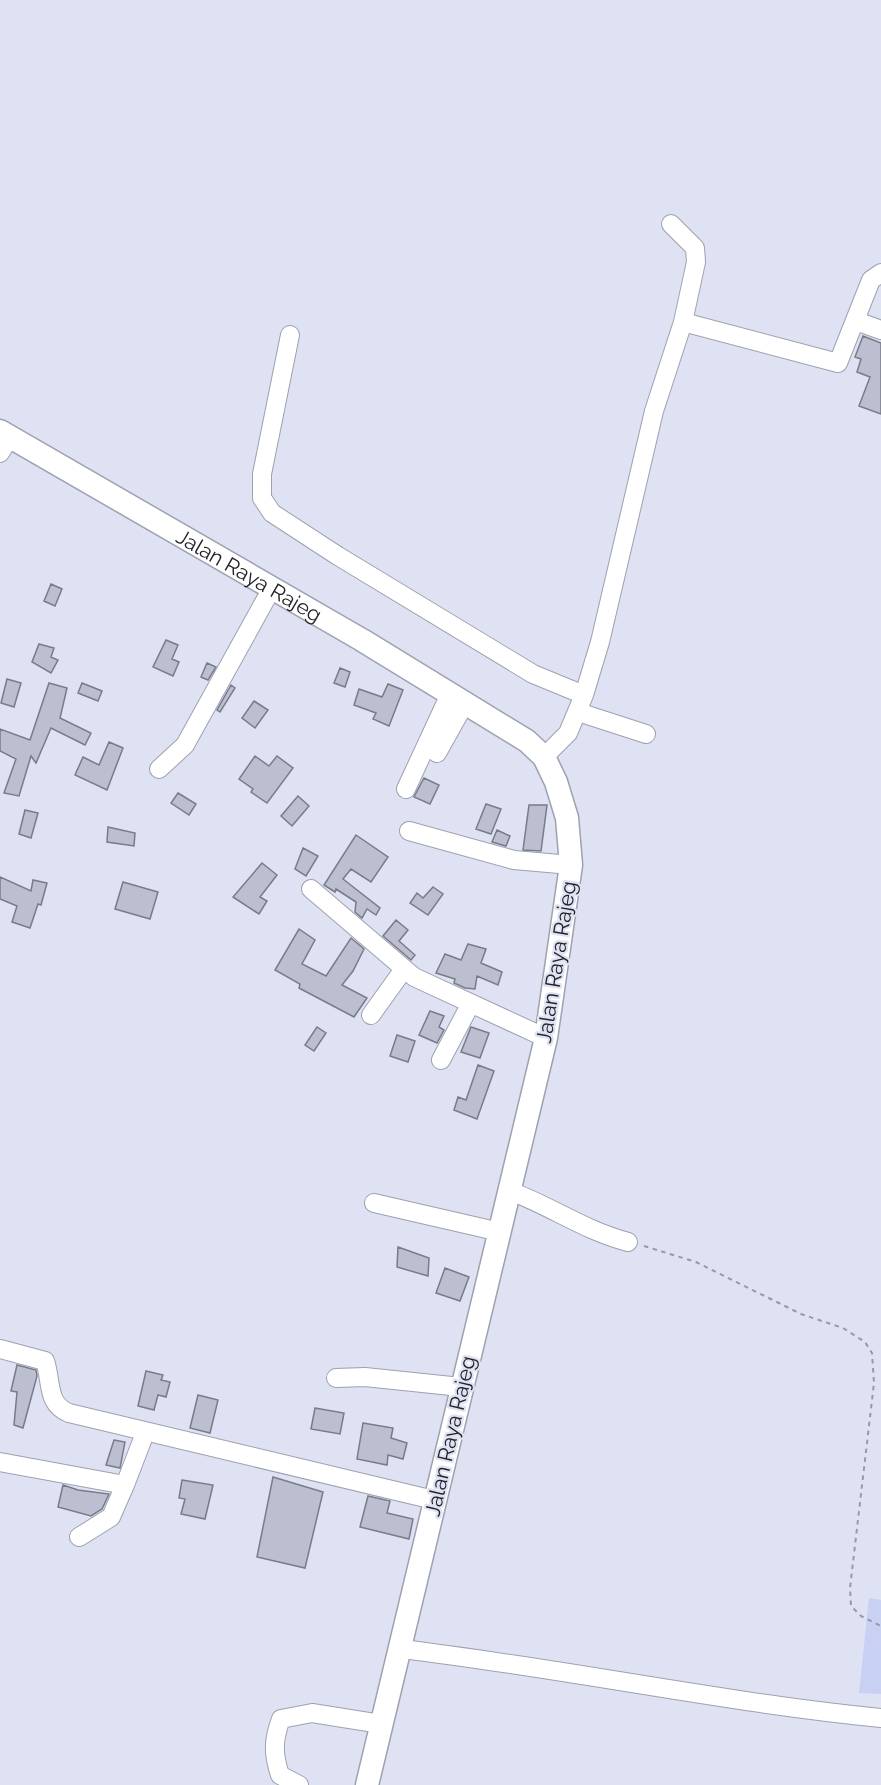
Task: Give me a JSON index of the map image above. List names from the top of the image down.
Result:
{
  "streets": {
    "main road": ["Jalan Raya Rajeg"]
  }
}
